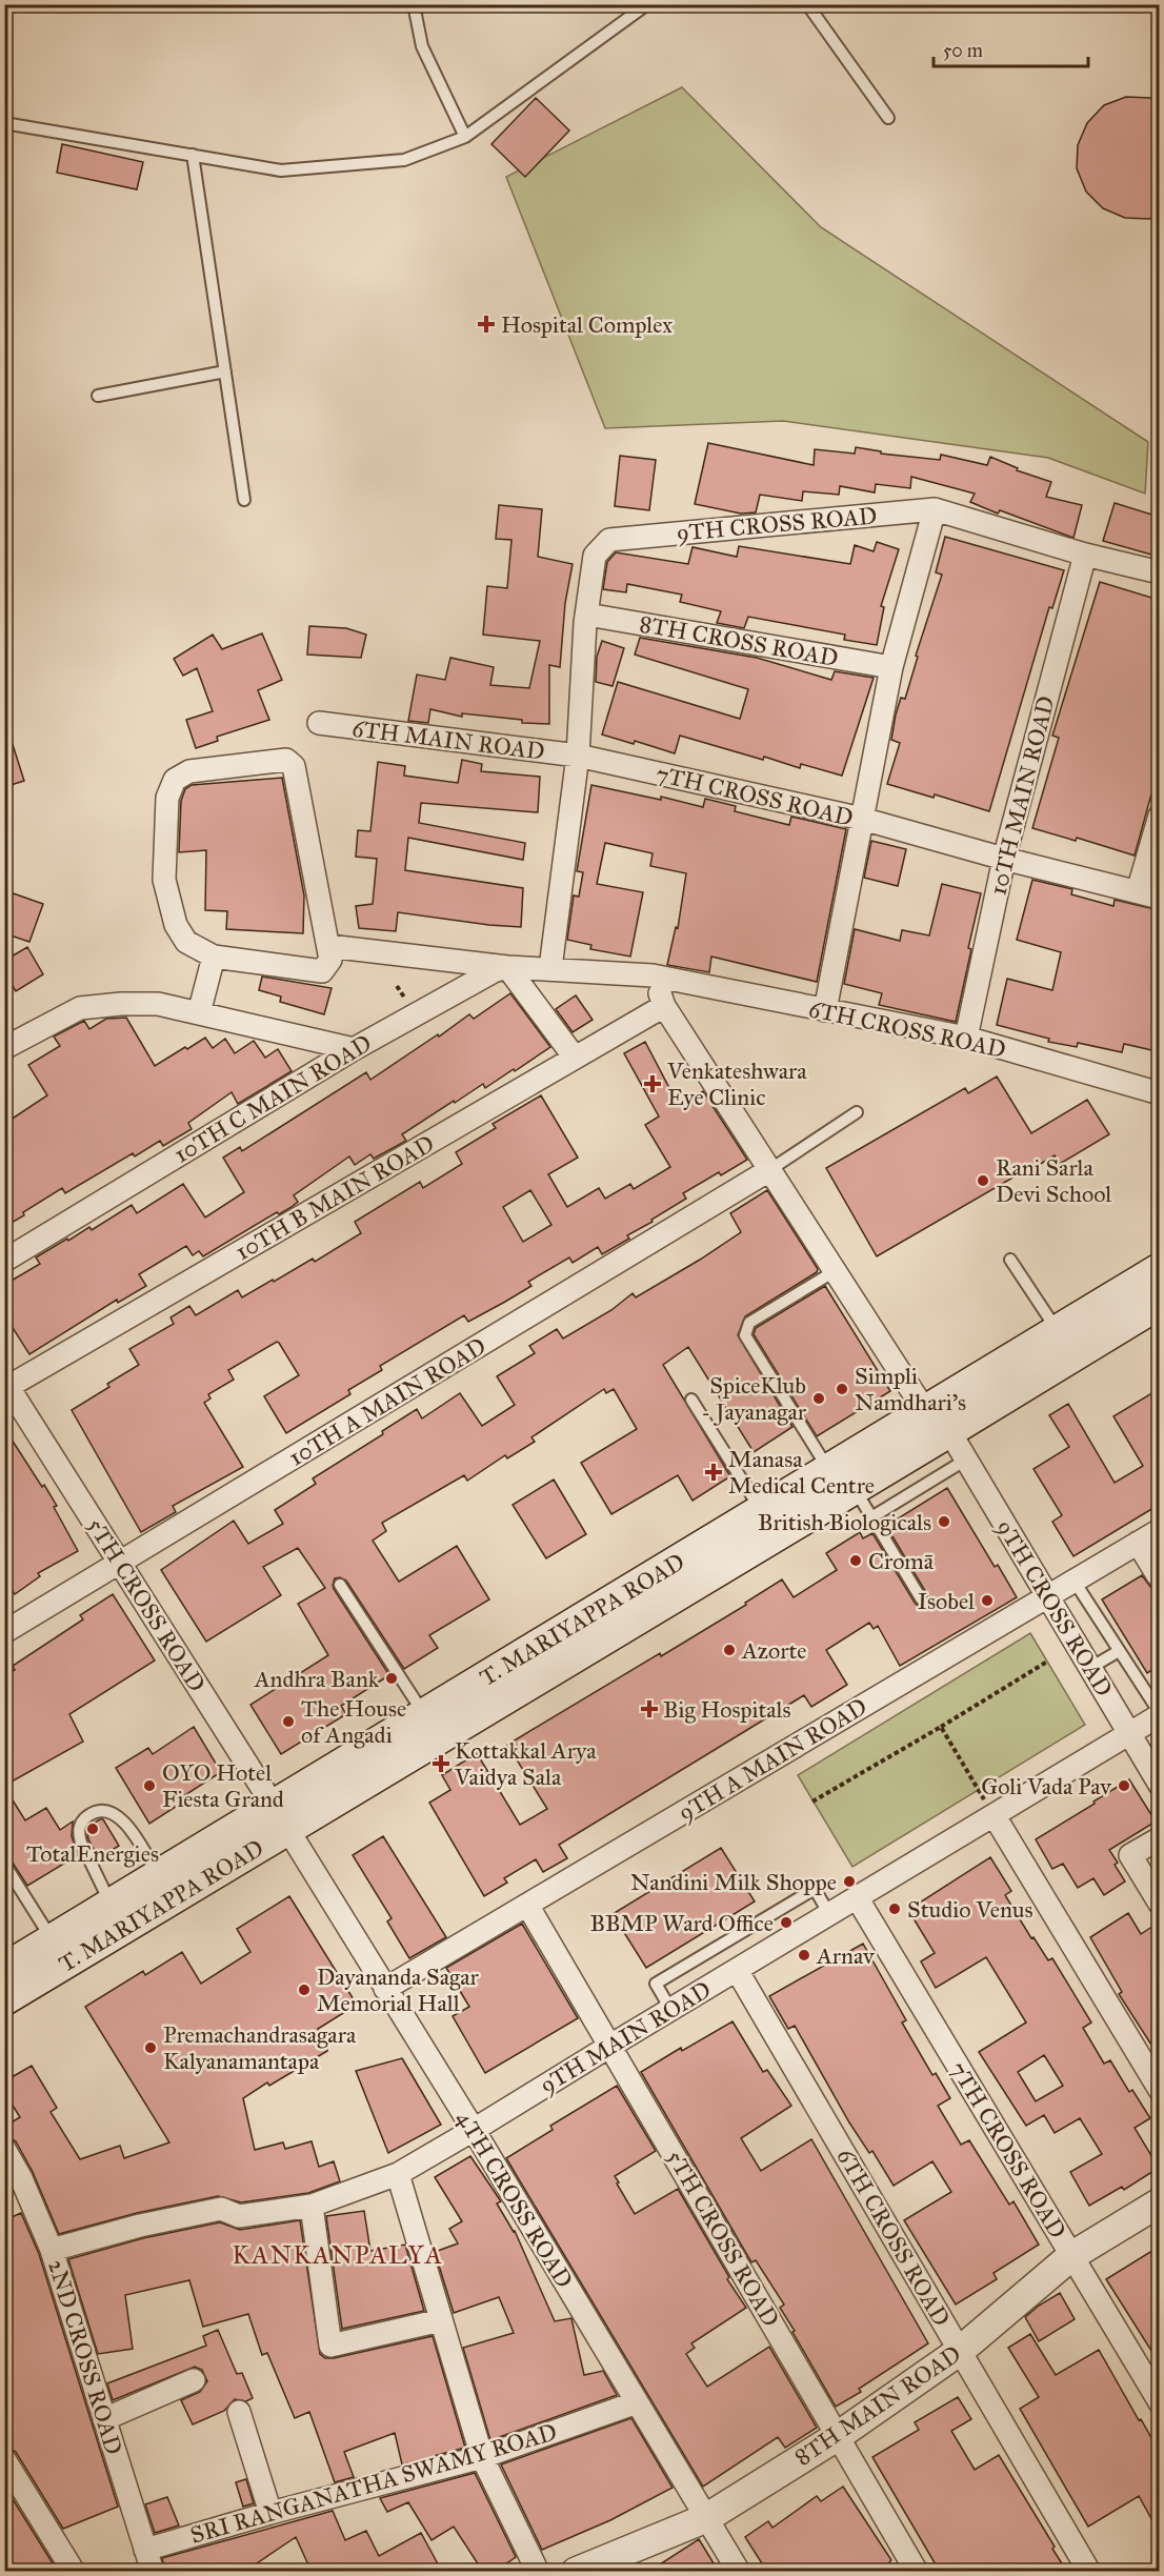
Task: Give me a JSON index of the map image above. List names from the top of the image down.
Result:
{
  "streets": {
    "main road": ["T. MARIYAPPA ROAD"],
    "street": [
      "9TH CROSS ROAD",
      "8TH CROSS ROAD",
      "6TH MAIN ROAD",
      "7TH CROSS ROAD",
      "10TH MAIN ROAD",
      "6TH CROSS ROAD",
      "10TH C MAIN ROAD",
      "10TH B MAIN ROAD",
      "10TH A MAIN ROAD",
      "5TH CROSS ROAD",
      "9TH A MAIN ROAD",
      "9TH MAIN ROAD",
      "4TH CROSS ROAD",
      "2ND CROSS ROAD",
      "8TH MAIN ROAD",
      "SRI RANGANATHA SWAMY ROAD"
    ]
  },
  "crossings": [
    ["9TH CROSS ROAD", "8TH CROSS ROAD"],
    ["9TH CROSS ROAD", "6TH MAIN ROAD"],
    ["9TH CROSS ROAD", "7TH CROSS ROAD"],
    ["9TH CROSS ROAD", "10TH MAIN ROAD"],
    ["9TH CROSS ROAD", "T. MARIYAPPA ROAD"],
    ["9TH CROSS ROAD", "9TH A MAIN ROAD"],
    ["9TH CROSS ROAD", "9TH MAIN ROAD"],
    ["6TH MAIN ROAD", "7TH CROSS ROAD"],
    ["7TH CROSS ROAD", "10TH MAIN ROAD"],
    ["7TH CROSS ROAD", "9TH MAIN ROAD"],
    ["7TH CROSS ROAD", "8TH MAIN ROAD"],
    ["10TH MAIN ROAD", "6TH CROSS ROAD"],
    ["6TH CROSS ROAD", "10TH C MAIN ROAD"],
    ["6TH CROSS ROAD", "9TH MAIN ROAD"],
    ["6TH CROSS ROAD", "8TH MAIN ROAD"],
    ["10TH B MAIN ROAD", "5TH CROSS ROAD"],
    ["10TH A MAIN ROAD", "5TH CROSS ROAD"],
    ["5TH CROSS ROAD", "T. MARIYAPPA ROAD"],
    ["5TH CROSS ROAD", "9TH A MAIN ROAD"],
    ["5TH CROSS ROAD", "9TH MAIN ROAD"],
    ["5TH CROSS ROAD", "4TH CROSS ROAD"],
    ["5TH CROSS ROAD", "8TH MAIN ROAD"],
    ["T. MARIYAPPA ROAD", "4TH CROSS ROAD"],
    ["9TH A MAIN ROAD", "4TH CROSS ROAD"],
    ["9TH MAIN ROAD", "4TH CROSS ROAD"],
    ["9TH MAIN ROAD", "2ND CROSS ROAD"],
    ["4TH CROSS ROAD", "8TH MAIN ROAD"],
    ["4TH CROSS ROAD", "SRI RANGANATHA SWAMY ROAD"],
    ["2ND CROSS ROAD", "SRI RANGANATHA SWAMY ROAD"]
  ],
  "districts": ["KANKANPALYA"],
  "places": {
    "health": [
      "Hospital Complex",
      "Venkateshwara Eye Clinic",
      "Manasa Medical Centre",
      "Big Hospitals",
      "Kottakkal Arya Vaidya Sala"
    ],
    "other": [
      "Rani Sarla Devi School",
      "Simpli Namdhari's",
      "SpiceKlub - Jayanagar",
      "British Biologicals",
      "Cromā",
      "Isobel",
      "Azorte",
      "Andhra Bank",
      "The House of Angadi",
      "OYO Hotel Fiesta Grand",
      "Goli Vada Pav",
      "TotalEnergies",
      "Nandini Milk Shoppe",
      "Studio Venus",
      "BBMP Ward Office",
      "Arnav",
      "Dayananda Sagar Memorial Hall",
      "Premachandrasagara Kalyanamantapa"
    ]
  },
  "scale_bar": "50 m"
}
